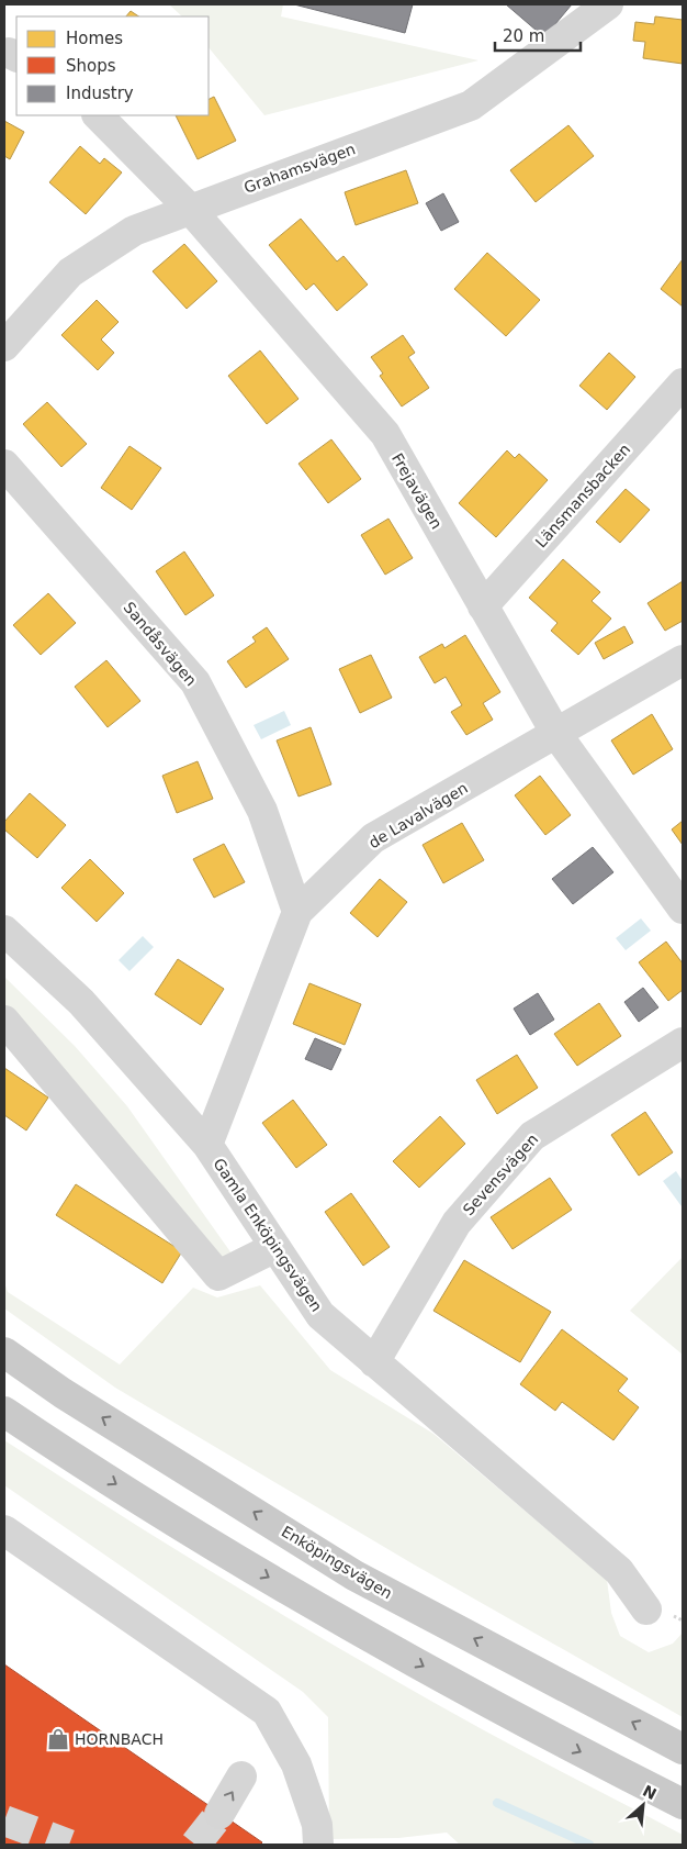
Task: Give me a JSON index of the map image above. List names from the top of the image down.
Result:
{
  "streets": {
    "main road": ["Enköpingsvägen"],
    "street": [
      "Grahamsvägen",
      "Frejavägen",
      "Länsmansbacken",
      "Sandåsvägen",
      "de Lavalvägen",
      "Sevensvägen",
      "Gamla Enköpingsvägen"
    ]
  },
  "crossings": [
    ["Grahamsvägen", "Frejavägen"],
    ["Frejavägen", "Länsmansbacken"],
    ["Frejavägen", "de Lavalvägen"],
    ["Sandåsvägen", "de Lavalvägen"],
    ["de Lavalvägen", "Gamla Enköpingsvägen"],
    ["Sevensvägen", "Gamla Enköpingsvägen"]
  ],
  "places": {
    "shop": ["HORNBACH"]
  },
  "legend": ["Homes", "Shops", "Industry"],
  "scale_bar": "20 m",
  "north": "top right"
}
